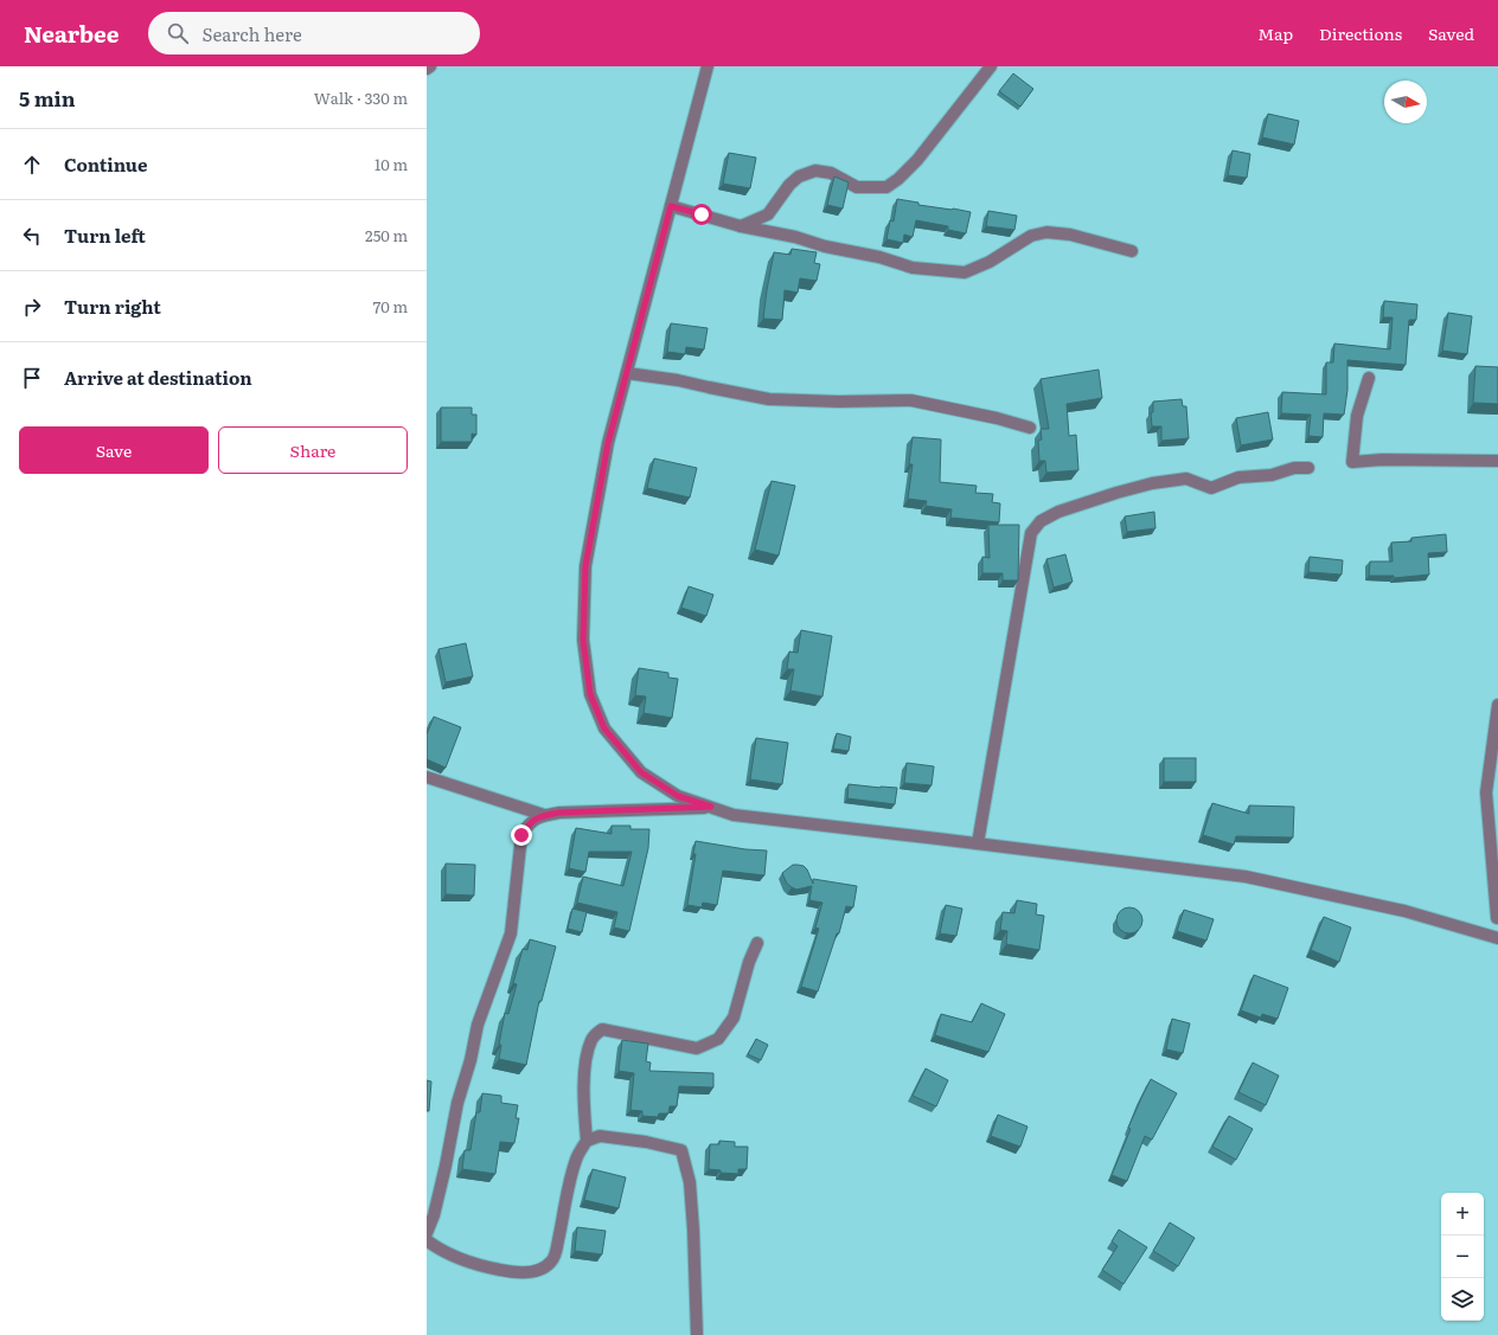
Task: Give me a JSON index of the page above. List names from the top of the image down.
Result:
{
  "north": "right",
  "page": {
    "header": "Nearbee",
    "search": "Search here",
    "nav": ["Map", "Directions", "Saved"],
    "heading": ["5 min", "Walk · 330 m"],
    "list": [
      ["Continue", "10 m"],
      ["Turn left", "250 m"],
      ["Turn right", "70 m"],
      "Arrive at destination"
    ],
    "buttons": ["Save", "Share"],
    "map_buttons": ["+", "−"]
  }
}
